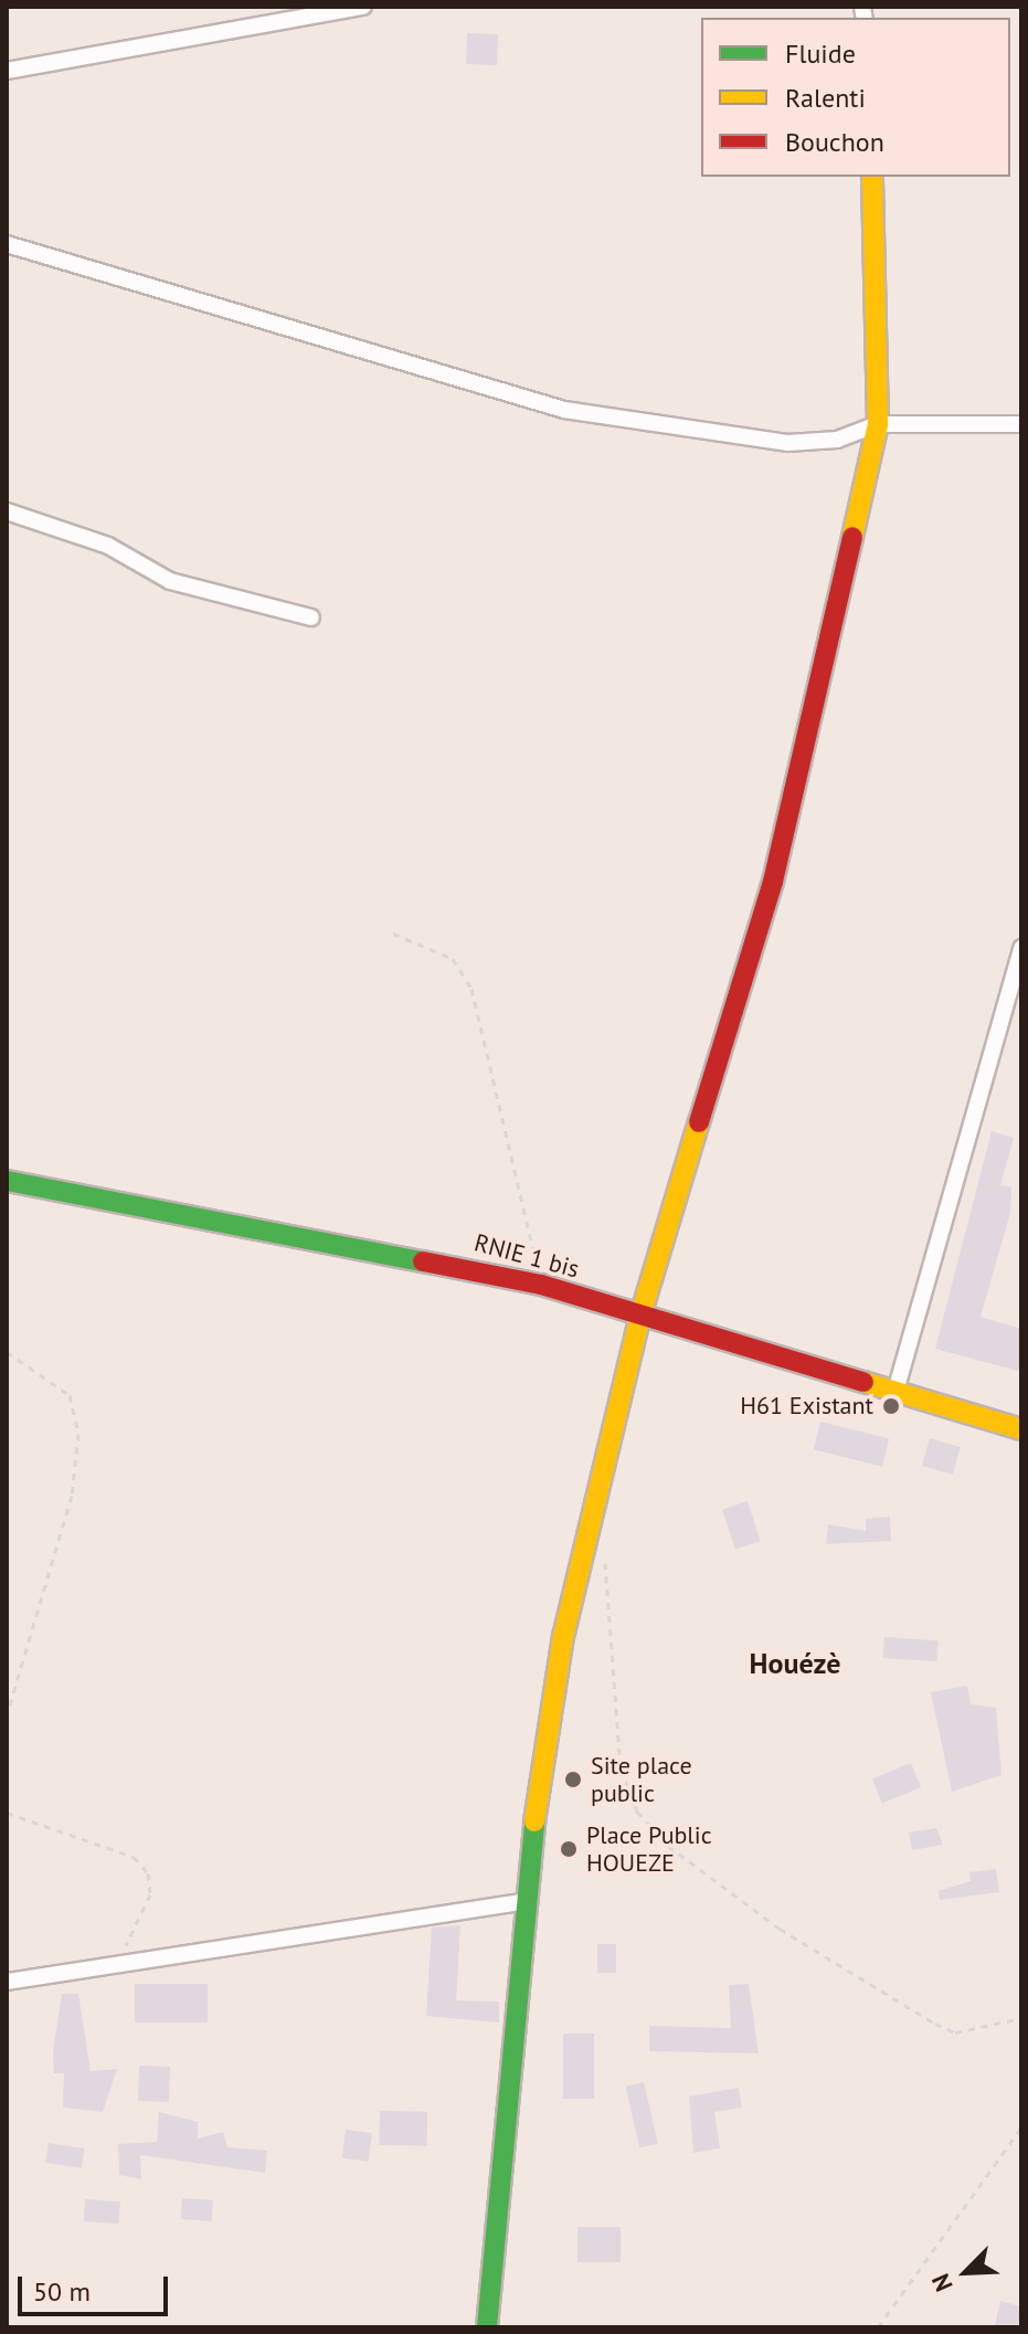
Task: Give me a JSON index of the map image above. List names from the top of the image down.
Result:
{
  "streets": {
    "street": ["RNIE 1 bis"]
  },
  "districts": ["Houézè"],
  "places": ["H61 Existant", "Site place public", "Place Public HOUEZE"],
  "legend": ["Fluide", "Ralenti", "Bouchon"],
  "scale_bar": "50 m",
  "north": "bottom left"
}
